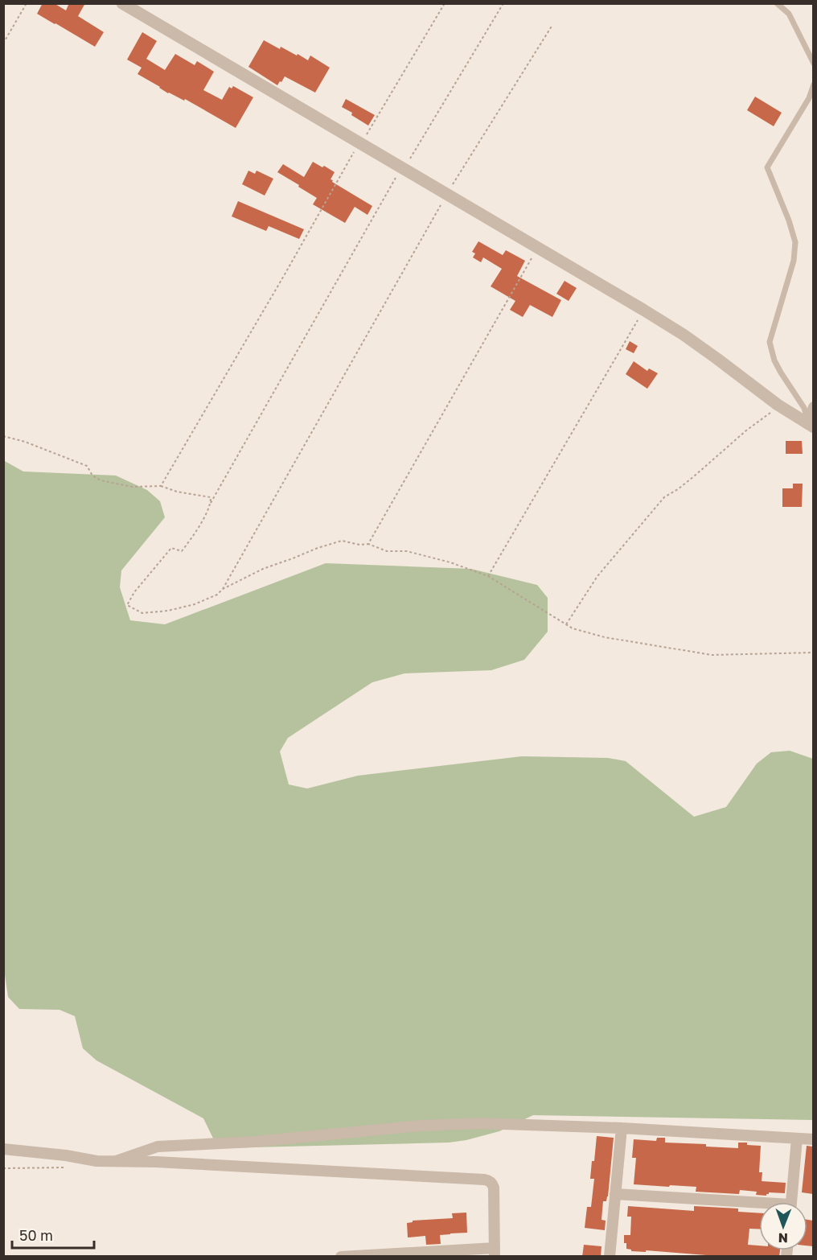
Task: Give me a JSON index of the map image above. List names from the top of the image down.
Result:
{
  "scale_bar": "50 m",
  "north": "bottom"
}
